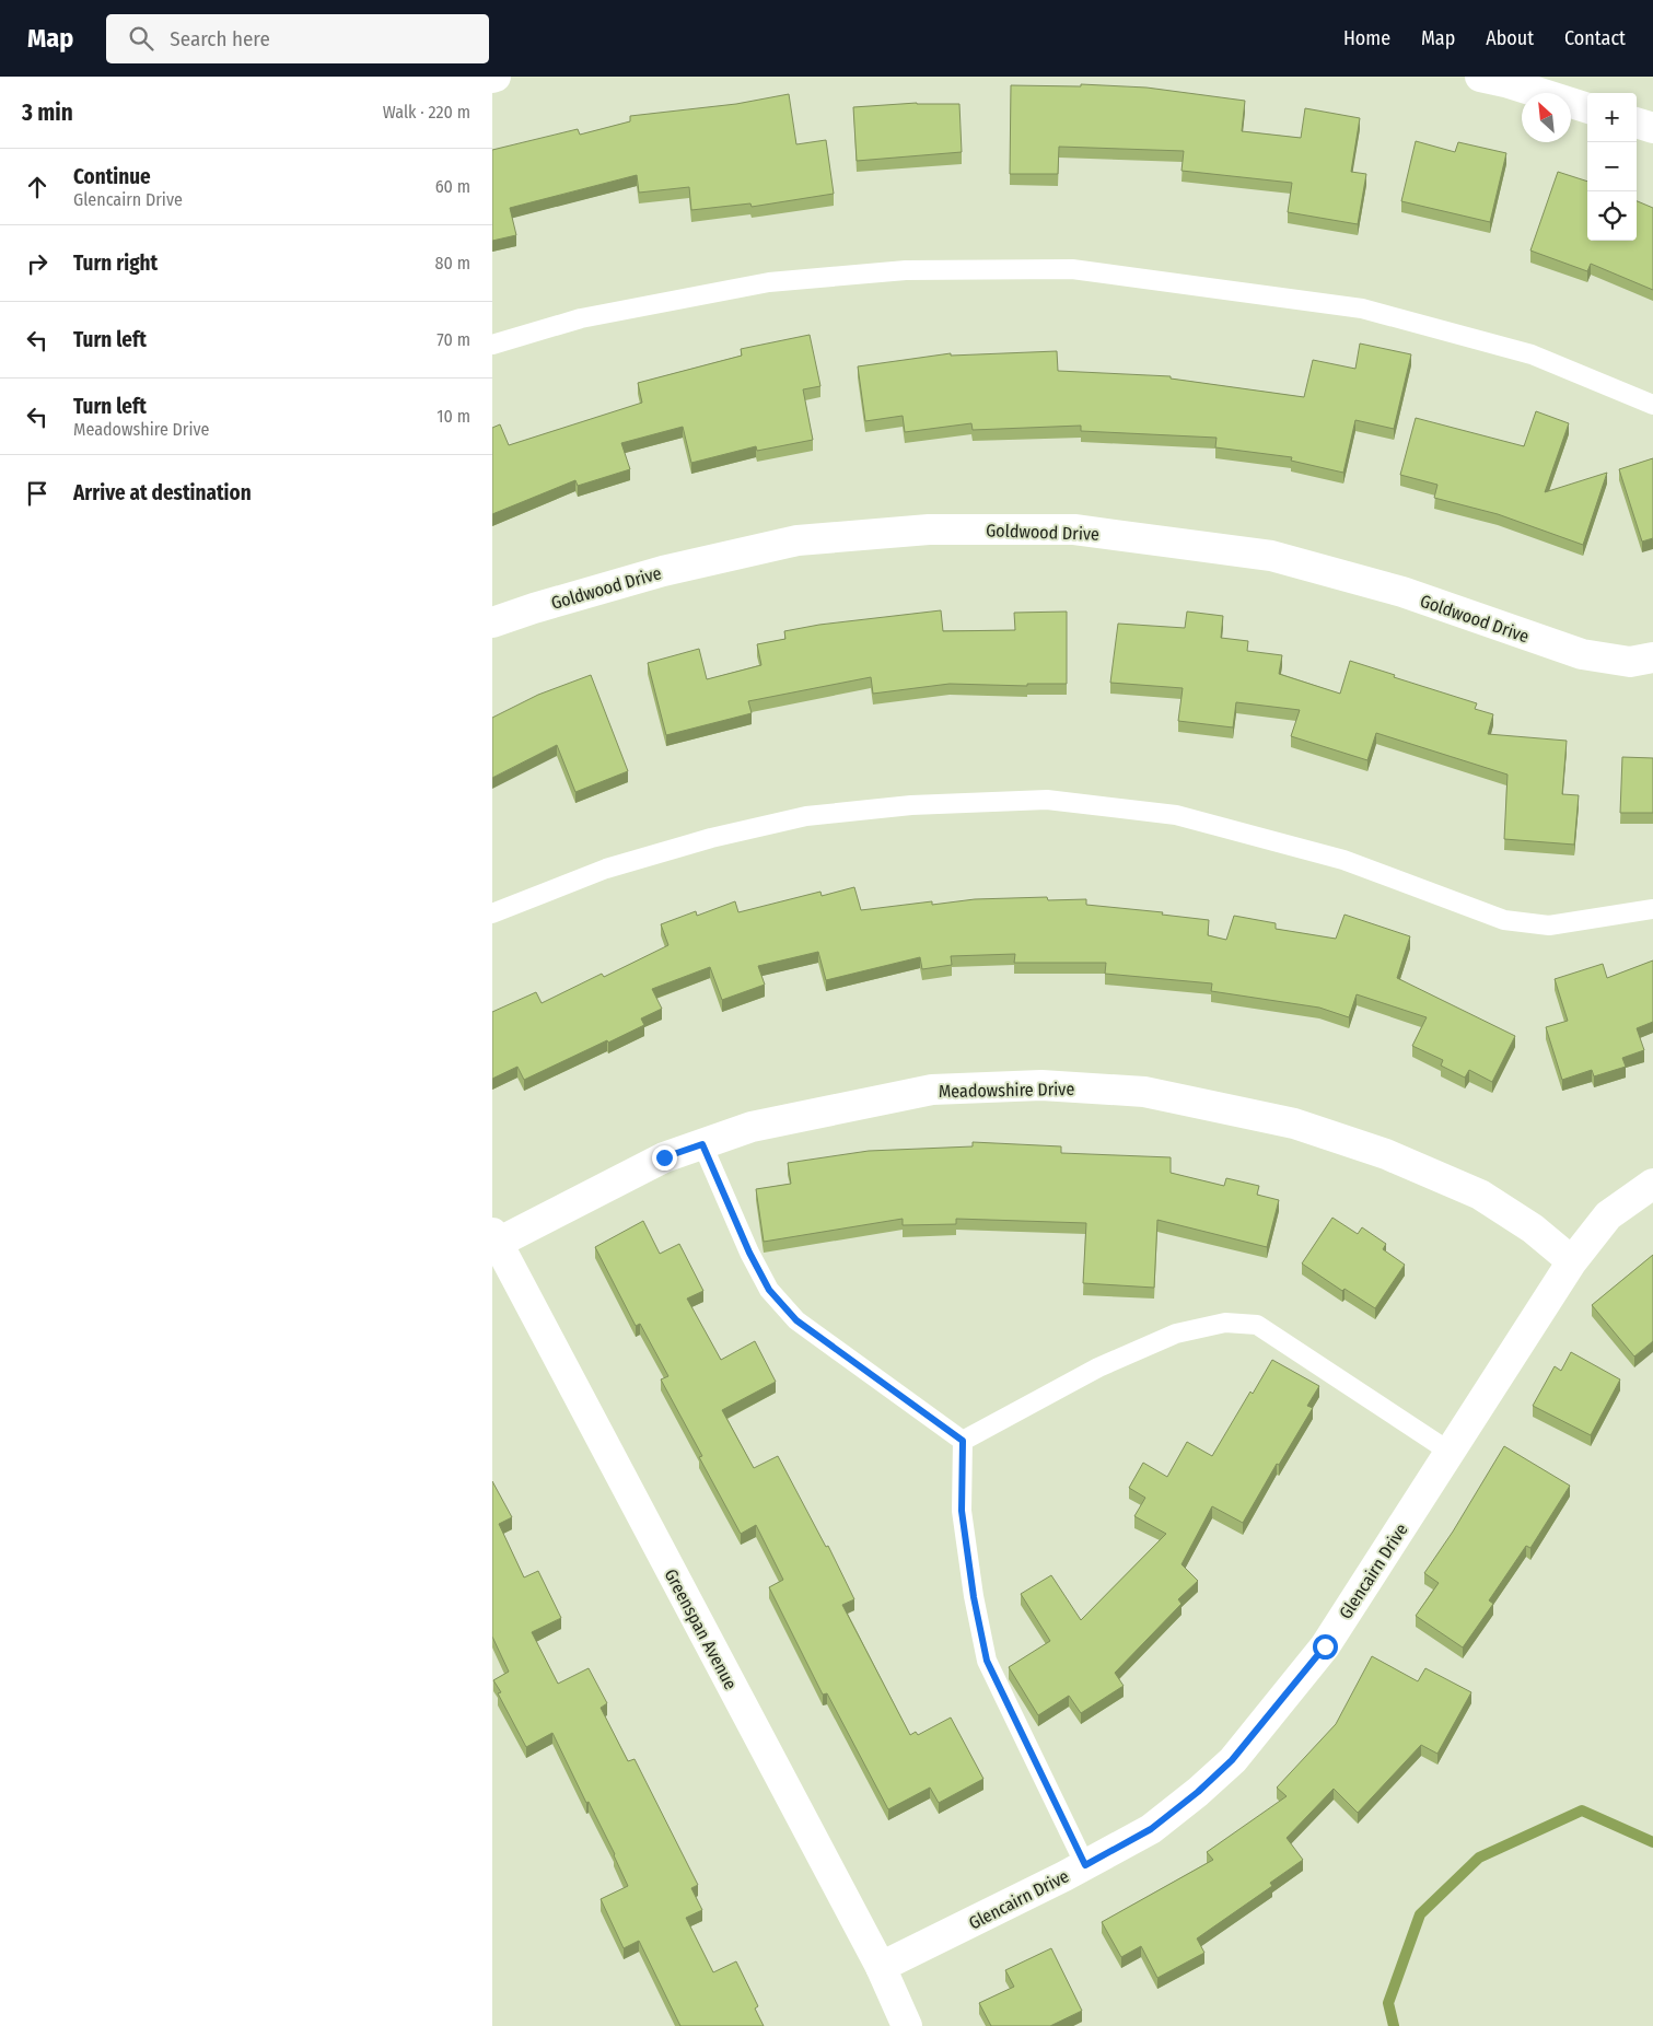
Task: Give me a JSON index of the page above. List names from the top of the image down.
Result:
{
  "streets": {
    "street": [
      "Goldwood Drive",
      "Meadowshire Drive",
      "Glencairn Drive",
      "Greenspan Avenue"
    ]
  },
  "crossings": [
    ["Meadowshire Drive", "Glencairn Drive"],
    ["Meadowshire Drive", "Greenspan Avenue"],
    ["Glencairn Drive", "Greenspan Avenue"]
  ],
  "north": "top left",
  "page": {
    "header": "Map",
    "search": "Search here",
    "nav": [
      "Home",
      "Map",
      "About",
      "Contact"
    ],
    "heading": ["3 min", "Walk · 220 m"],
    "map_buttons": ["+", "−"],
    "list": [
      ["Continue", "Glencairn Drive", "60 m"],
      ["Turn right", "80 m"],
      ["Turn left", "70 m"],
      ["Turn left", "Meadowshire Drive", "10 m"],
      "Arrive at destination"
    ]
  }
}
